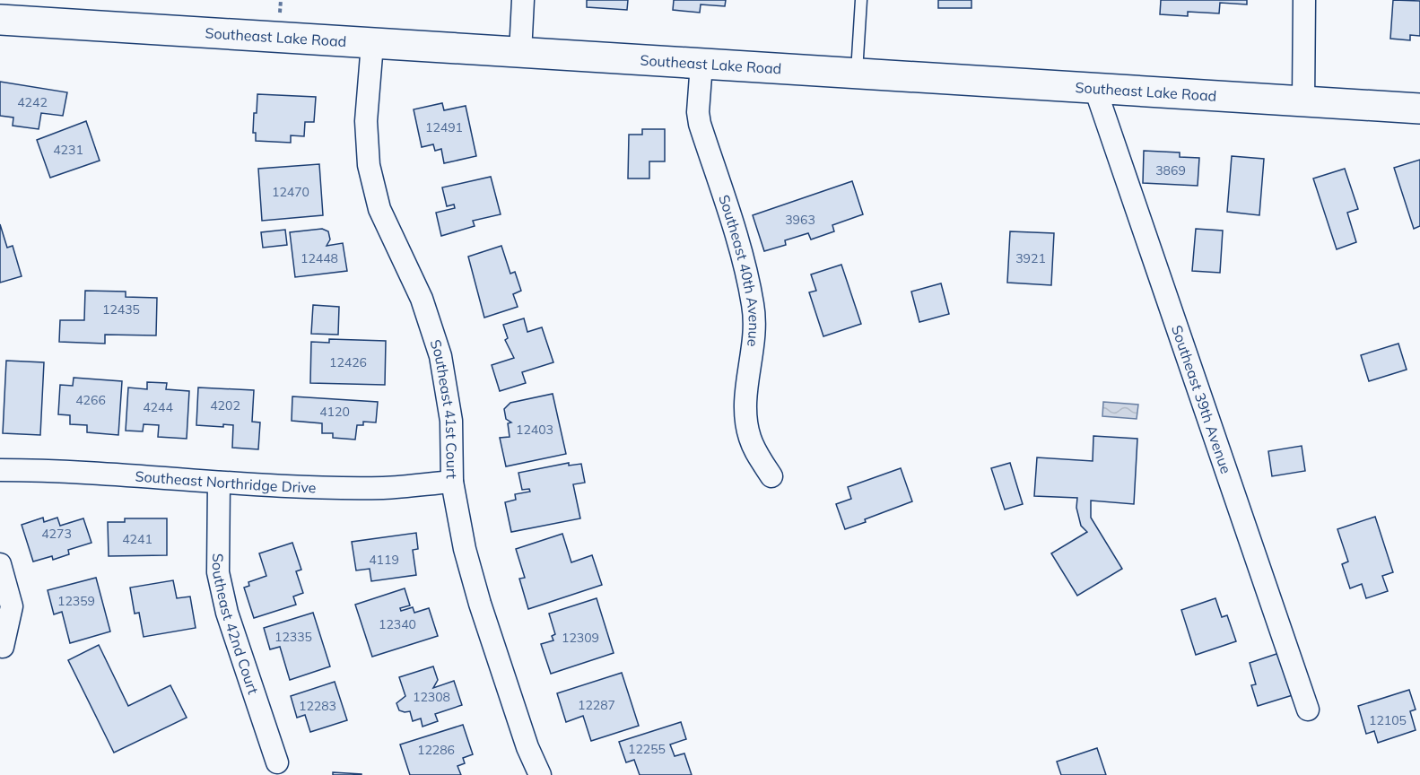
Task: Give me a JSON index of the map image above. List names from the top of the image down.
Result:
{
  "streets": {
    "main road": ["Southeast Lake Road"],
    "street": [
      "Southeast 40th Avenue",
      "Southeast 39th Avenue",
      "Southeast 41st Court",
      "Southeast Northridge Drive",
      "Southeast 42nd Court"
    ]
  },
  "crossings": [
    ["Southeast Lake Road", "Southeast 40th Avenue"],
    ["Southeast Lake Road", "Southeast 39th Avenue"],
    ["Southeast Lake Road", "Southeast 41st Court"],
    ["Southeast 41st Court", "Southeast Northridge Drive"],
    ["Southeast Northridge Drive", "Southeast 42nd Court"]
  ],
  "house_numbers": [
    "4242",
    "12491",
    "4231",
    "3869",
    "12470",
    "3963",
    "12448",
    "3921",
    "12435",
    "12426",
    "4266",
    "4202",
    "4244",
    "4120",
    "12403",
    "4273",
    "4241",
    "4119",
    "12359",
    "12340",
    "12335",
    "12309",
    "12308",
    "12287",
    "12283",
    "12105",
    "12255",
    "12286"
  ]
}
